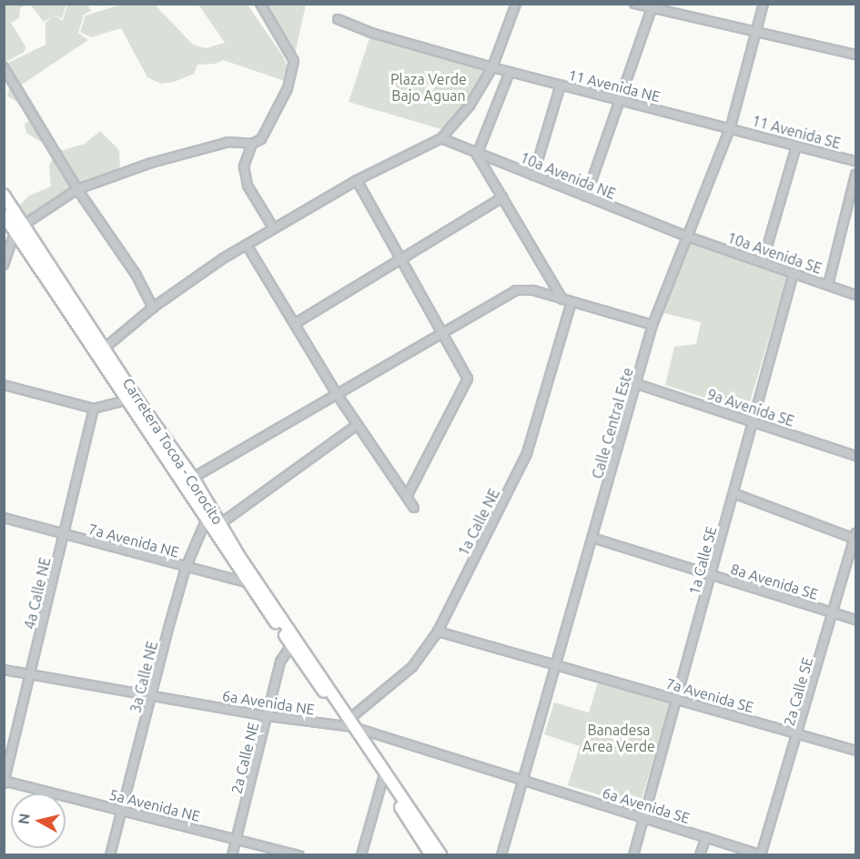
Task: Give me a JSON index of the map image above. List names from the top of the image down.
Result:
{
  "streets": {
    "main road": ["Carretera Tocoa - Corocito"],
    "street": [
      "11 Avenida NE",
      "11 Avenida SE",
      "10a Avenida NE",
      "10a Avenida SE",
      "9a Avenida SE",
      "Calle Central Este",
      "1a Calle NE",
      "7a Avenida NE",
      "1a Calle SE",
      "8a Avenida SE",
      "4a Calle NE",
      "3a Calle NE",
      "2a Calle SE",
      "7a Avenida SE",
      "6a Avenida NE",
      "2a Calle NE",
      "5a Avenida NE",
      "6a Avenida SE"
    ]
  },
  "crossings": [
    ["11 Avenida NE", "11 Avenida SE"],
    ["11 Avenida NE", "Calle Central Este"],
    ["11 Avenida SE", "Calle Central Este"],
    ["10a Avenida NE", "10a Avenida SE"],
    ["10a Avenida NE", "Calle Central Este"],
    ["10a Avenida SE", "Calle Central Este"],
    ["10a Avenida SE", "1a Calle SE"],
    ["9a Avenida SE", "Calle Central Este"],
    ["9a Avenida SE", "1a Calle SE"],
    ["Calle Central Este", "8a Avenida SE"],
    ["Calle Central Este", "7a Avenida SE"],
    ["Calle Central Este", "6a Avenida NE"],
    ["Calle Central Este", "6a Avenida SE"],
    ["Carretera Tocoa - Corocito", "1a Calle NE"],
    ["Carretera Tocoa - Corocito", "7a Avenida NE"],
    ["Carretera Tocoa - Corocito", "3a Calle NE"],
    ["Carretera Tocoa - Corocito", "6a Avenida NE"],
    ["Carretera Tocoa - Corocito", "2a Calle NE"],
    ["1a Calle NE", "6a Avenida NE"],
    ["7a Avenida NE", "4a Calle NE"],
    ["7a Avenida NE", "3a Calle NE"],
    ["1a Calle SE", "8a Avenida SE"],
    ["1a Calle SE", "7a Avenida SE"],
    ["1a Calle SE", "6a Avenida SE"],
    ["8a Avenida SE", "2a Calle SE"],
    ["4a Calle NE", "6a Avenida NE"],
    ["4a Calle NE", "5a Avenida NE"],
    ["3a Calle NE", "6a Avenida NE"],
    ["3a Calle NE", "5a Avenida NE"],
    ["2a Calle SE", "7a Avenida SE"],
    ["2a Calle SE", "6a Avenida SE"],
    ["6a Avenida NE", "2a Calle NE"],
    ["6a Avenida NE", "6a Avenida SE"],
    ["2a Calle NE", "5a Avenida NE"]
  ],
  "parks": ["Plaza Verde Bajo Aguan", "Banadesa Area Verde"],
  "north": "left"
}
